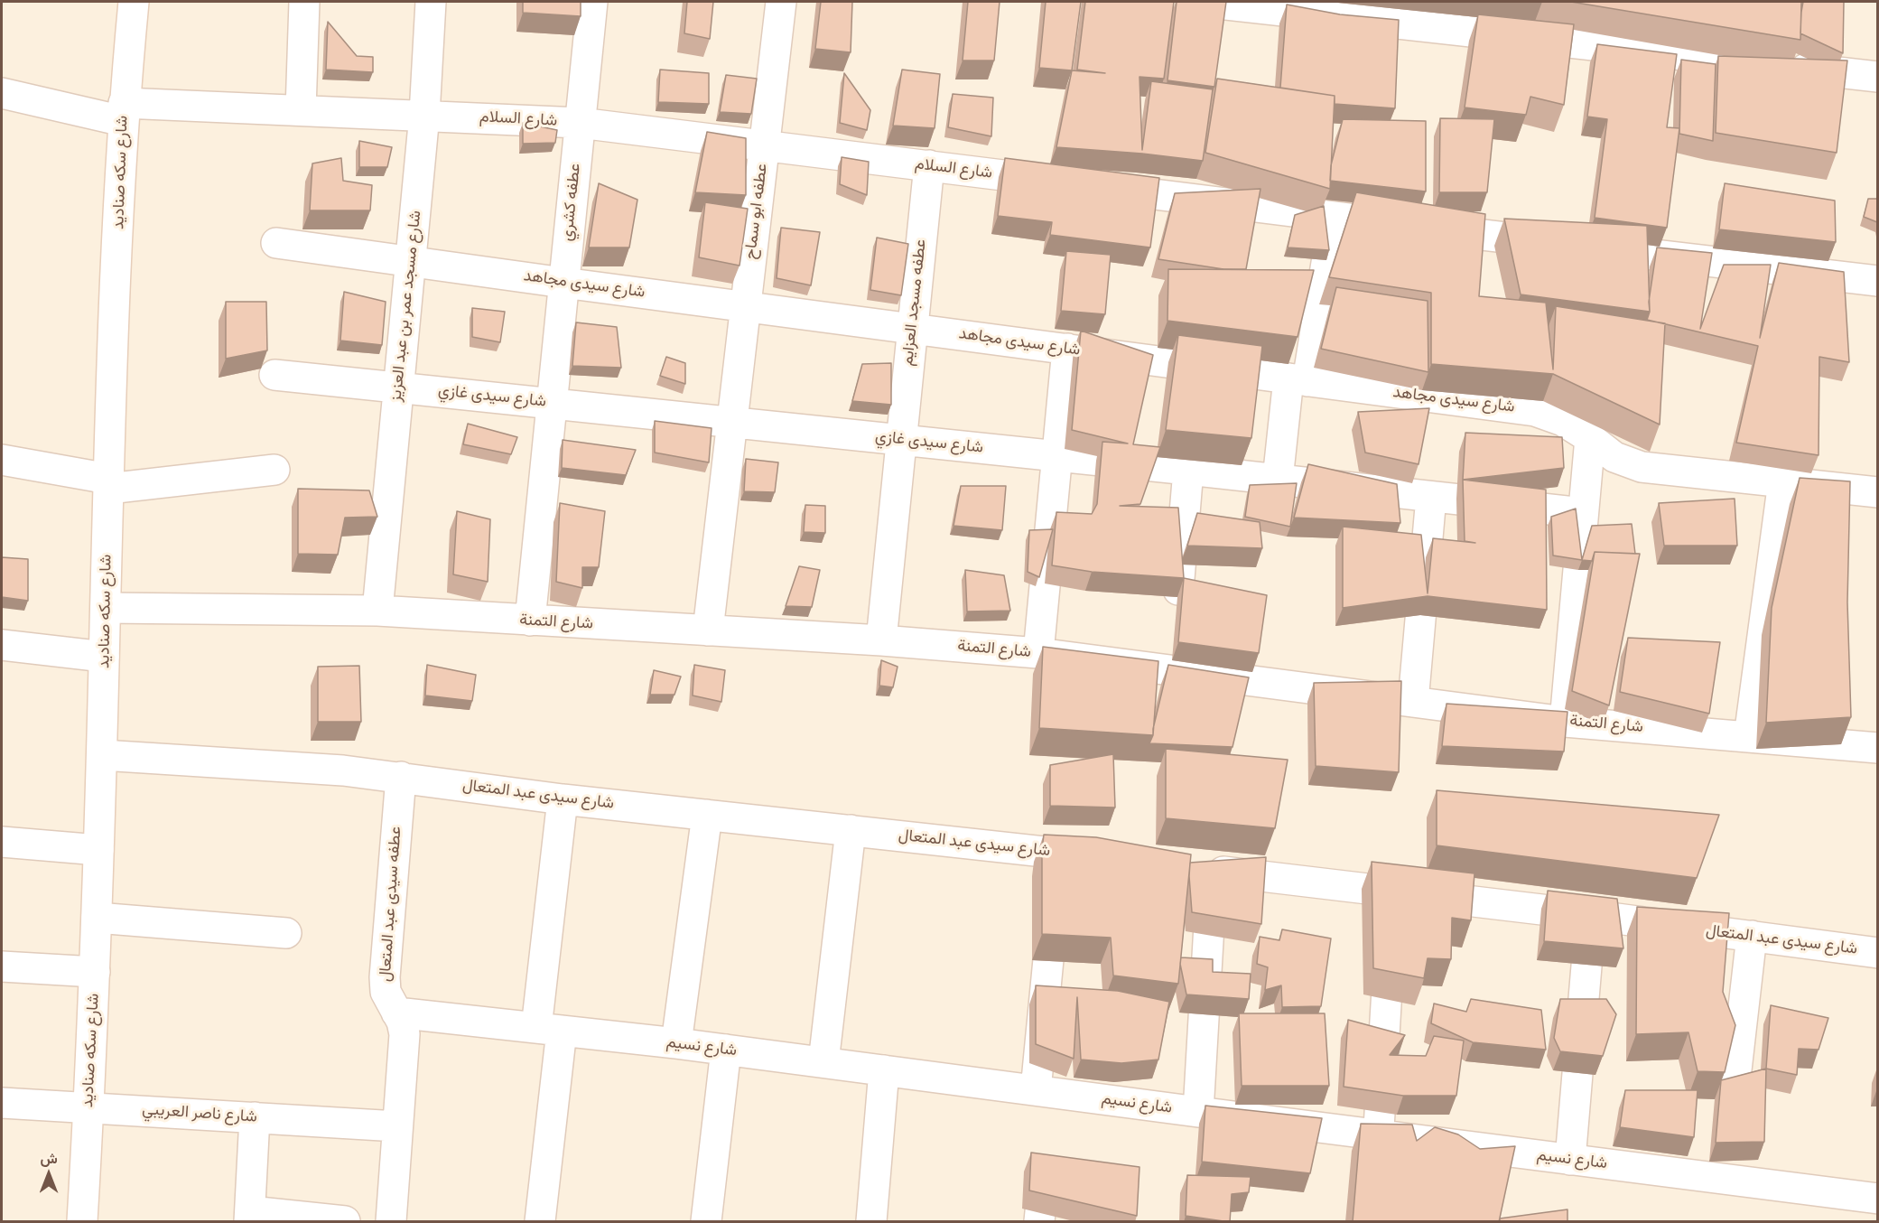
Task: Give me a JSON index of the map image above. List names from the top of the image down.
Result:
{
  "streets": {
    "street": [
      "شارع السلام",
      "شارع سكه صناديد",
      "عطفه كشري",
      "عطفه ابو سماح",
      "شارع سيدى مجاهد",
      "عطفه مسجد العزايم",
      "شارع مسجد عمر بن عبد العزيز",
      "شارع سيدى غازي",
      "شارع التمنة",
      "شارع سيدى عبد المتعال",
      "عطفه سيدى عبد المتعال",
      "شارع نسيم",
      "شارع ناصر العريبي"
    ]
  },
  "crossings": [
    ["شارع السلام", "شارع سكه صناديد"],
    ["شارع السلام", "عطفه كشري"],
    ["شارع السلام", "عطفه ابو سماح"],
    ["شارع السلام", "عطفه مسجد العزايم"],
    ["شارع السلام", "شارع مسجد عمر بن عبد العزيز"],
    ["شارع سكه صناديد", "شارع التمنة"],
    ["شارع سكه صناديد", "شارع سيدى عبد المتعال"],
    ["شارع سكه صناديد", "شارع ناصر العريبي"],
    ["عطفه كشري", "شارع سيدى مجاهد"],
    ["عطفه كشري", "شارع سيدى غازي"],
    ["عطفه كشري", "شارع التمنة"],
    ["عطفه ابو سماح", "شارع سيدى مجاهد"],
    ["عطفه ابو سماح", "شارع سيدى غازي"],
    ["عطفه ابو سماح", "شارع التمنة"],
    ["شارع سيدى مجاهد", "عطفه مسجد العزايم"],
    ["شارع سيدى مجاهد", "شارع مسجد عمر بن عبد العزيز"],
    ["عطفه مسجد العزايم", "شارع سيدى غازي"],
    ["عطفه مسجد العزايم", "شارع التمنة"],
    ["شارع مسجد عمر بن عبد العزيز", "شارع سيدى غازي"],
    ["شارع مسجد عمر بن عبد العزيز", "شارع التمنة"],
    ["شارع سيدى عبد المتعال", "عطفه سيدى عبد المتعال"],
    ["شارع سيدى عبد المتعال", "شارع نسيم"],
    ["عطفه سيدى عبد المتعال", "شارع نسيم"],
    ["عطفه سيدى عبد المتعال", "شارع ناصر العريبي"]
  ],
  "north": "top"
}
